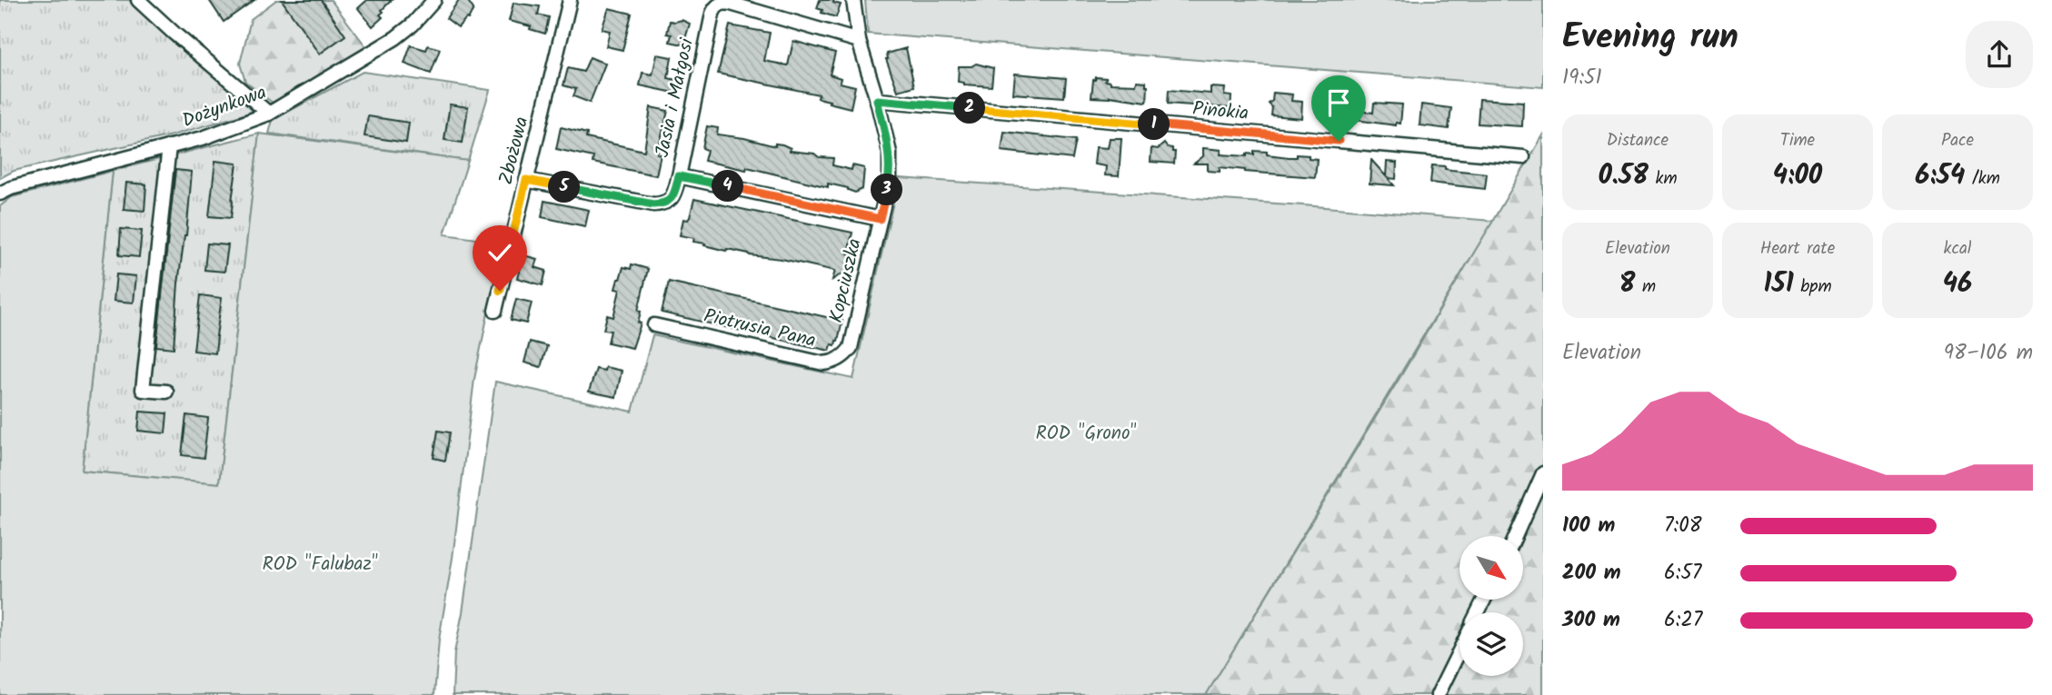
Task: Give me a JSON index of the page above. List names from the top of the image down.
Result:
{
  "streets": {
    "street": [
      "Jasia i Małgosi",
      "Dożynkowa",
      "Pinokia",
      "Zbożowa",
      "Kopciuszka",
      "Piotrusia Pana"
    ]
  },
  "crossings": [
    ["Jasia i Małgosi", "Zbożowa"],
    ["Jasia i Małgosi", "Kopciuszka"],
    ["Pinokia", "Kopciuszka"],
    ["Kopciuszka", "Piotrusia Pana"]
  ],
  "parks": ["ROD \"Grono\"", "ROD \"Falubaz\""],
  "north": "bottom right",
  "page": {
    "heading": ["Evening run", "19:51"],
    "pins": [
      "2",
      "1",
      "4",
      "5",
      "3"
    ],
    "stats": [
      ["Distance", "0.58 km"],
      ["Time", "4:00"],
      ["Pace", "6:54 /km"],
      ["Elevation", "8 m"],
      ["Heart rate", "151 bpm"],
      ["kcal", "46"]
    ],
    "chart": ["Elevation", "98–106 m"],
    "list": [
      {
        "name": "100 m",
        "note": "7:08"
      },
      {
        "name": "200 m",
        "note": "6:57"
      },
      {
        "name": "300 m",
        "note": "6:27"
      }
    ]
  }
}
